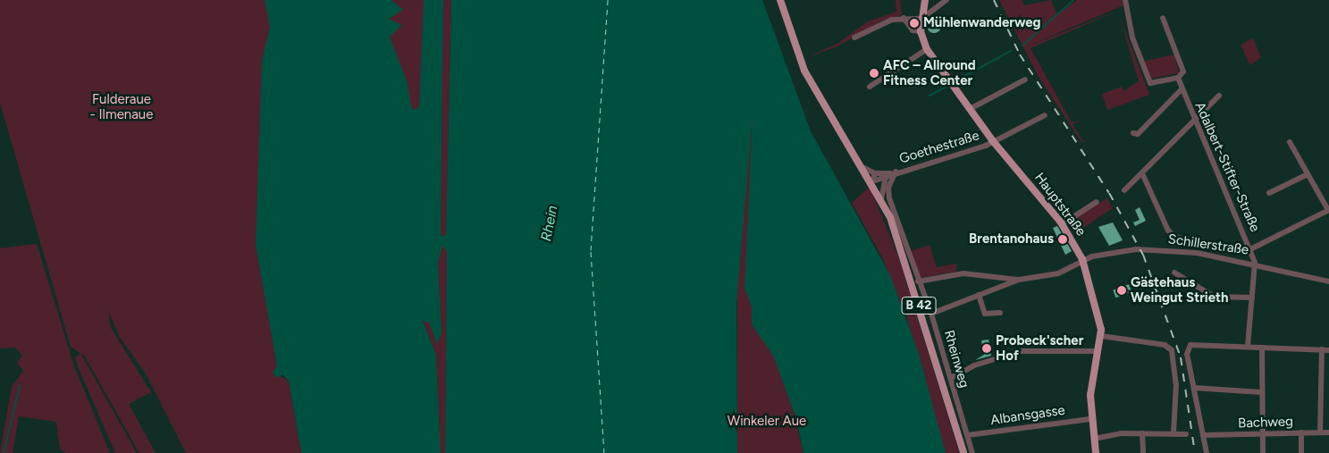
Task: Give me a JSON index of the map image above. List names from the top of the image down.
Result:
{
  "streets": {
    "main road": ["Hauptstraße", "B 42"],
    "street": [
      "Goethestraße",
      "Adalbert-Stifter-Straße",
      "Schillerstraße",
      "Rheinweg",
      "Albansgasse",
      "Bachweg"
    ]
  },
  "crossings": [
    ["Goethestraße", "Hauptstraße"],
    ["Goethestraße", "B 42"],
    ["Goethestraße", "Rheinweg"],
    ["Adalbert-Stifter-Straße", "Schillerstraße"],
    ["Hauptstraße", "Schillerstraße"],
    ["Hauptstraße", "Albansgasse"],
    ["Rheinweg", "Albansgasse"]
  ],
  "water": ["Rhein"],
  "parks": ["Fulderaue - Ilmenaue", "Winkeler Aue"],
  "places": [
    "Mühlenwanderweg",
    "AFC – Allround Fitness Center",
    "Brentanohaus",
    "Gästehaus Weingut Strieth",
    "Probeck'scher Hof"
  ]
}
